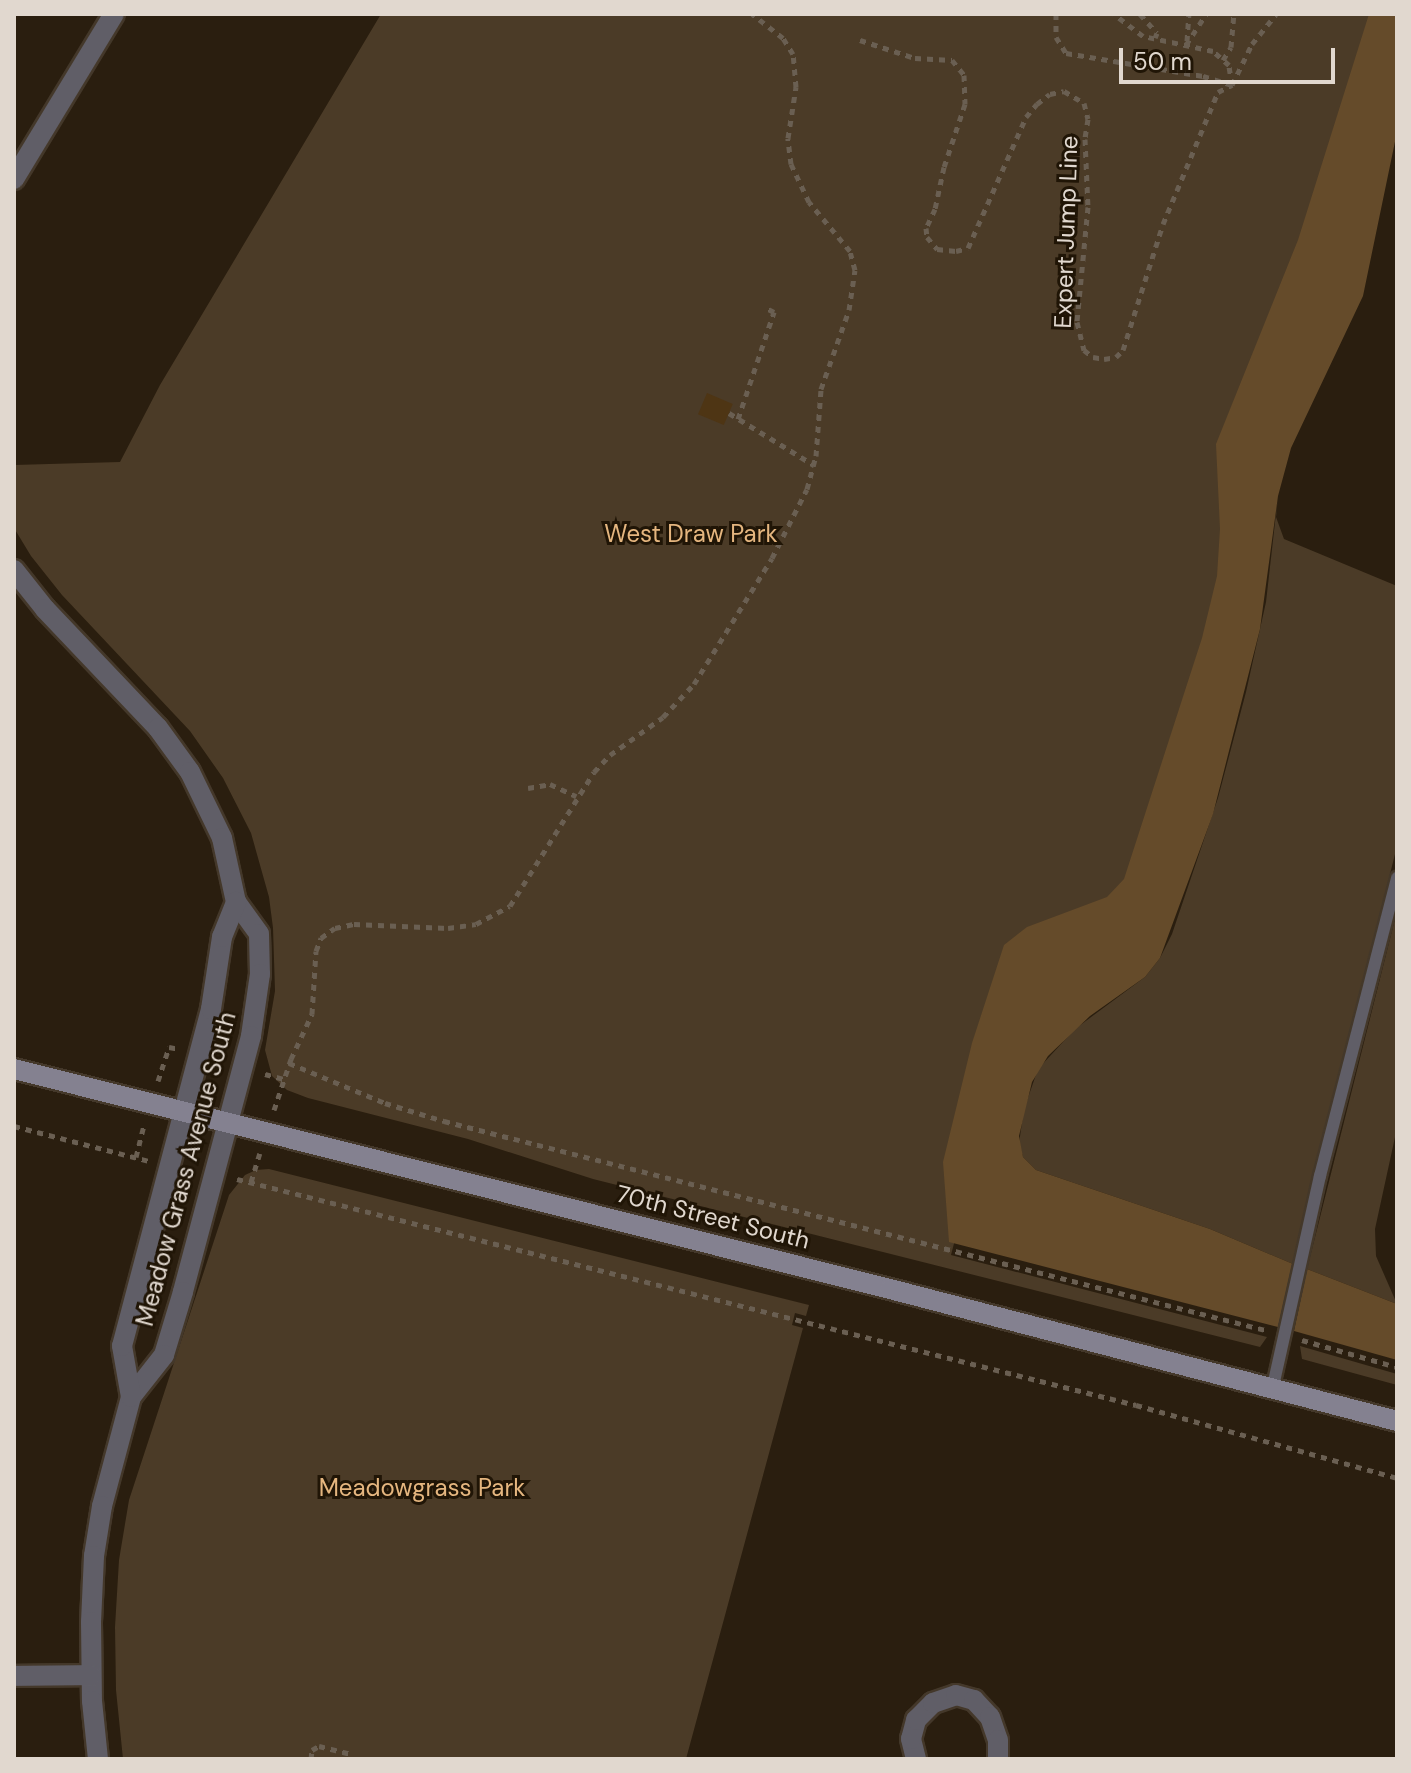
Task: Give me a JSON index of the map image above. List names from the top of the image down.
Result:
{
  "streets": {
    "main road": ["70th Street South"],
    "street": ["Meadow Grass Avenue South"],
    "path": ["Expert Jump Line"]
  },
  "crossings": [
    ["Meadow Grass Avenue South", "70th Street South"]
  ],
  "parks": ["West Draw Park", "Meadowgrass Park"],
  "scale_bar": "50 m"
}
